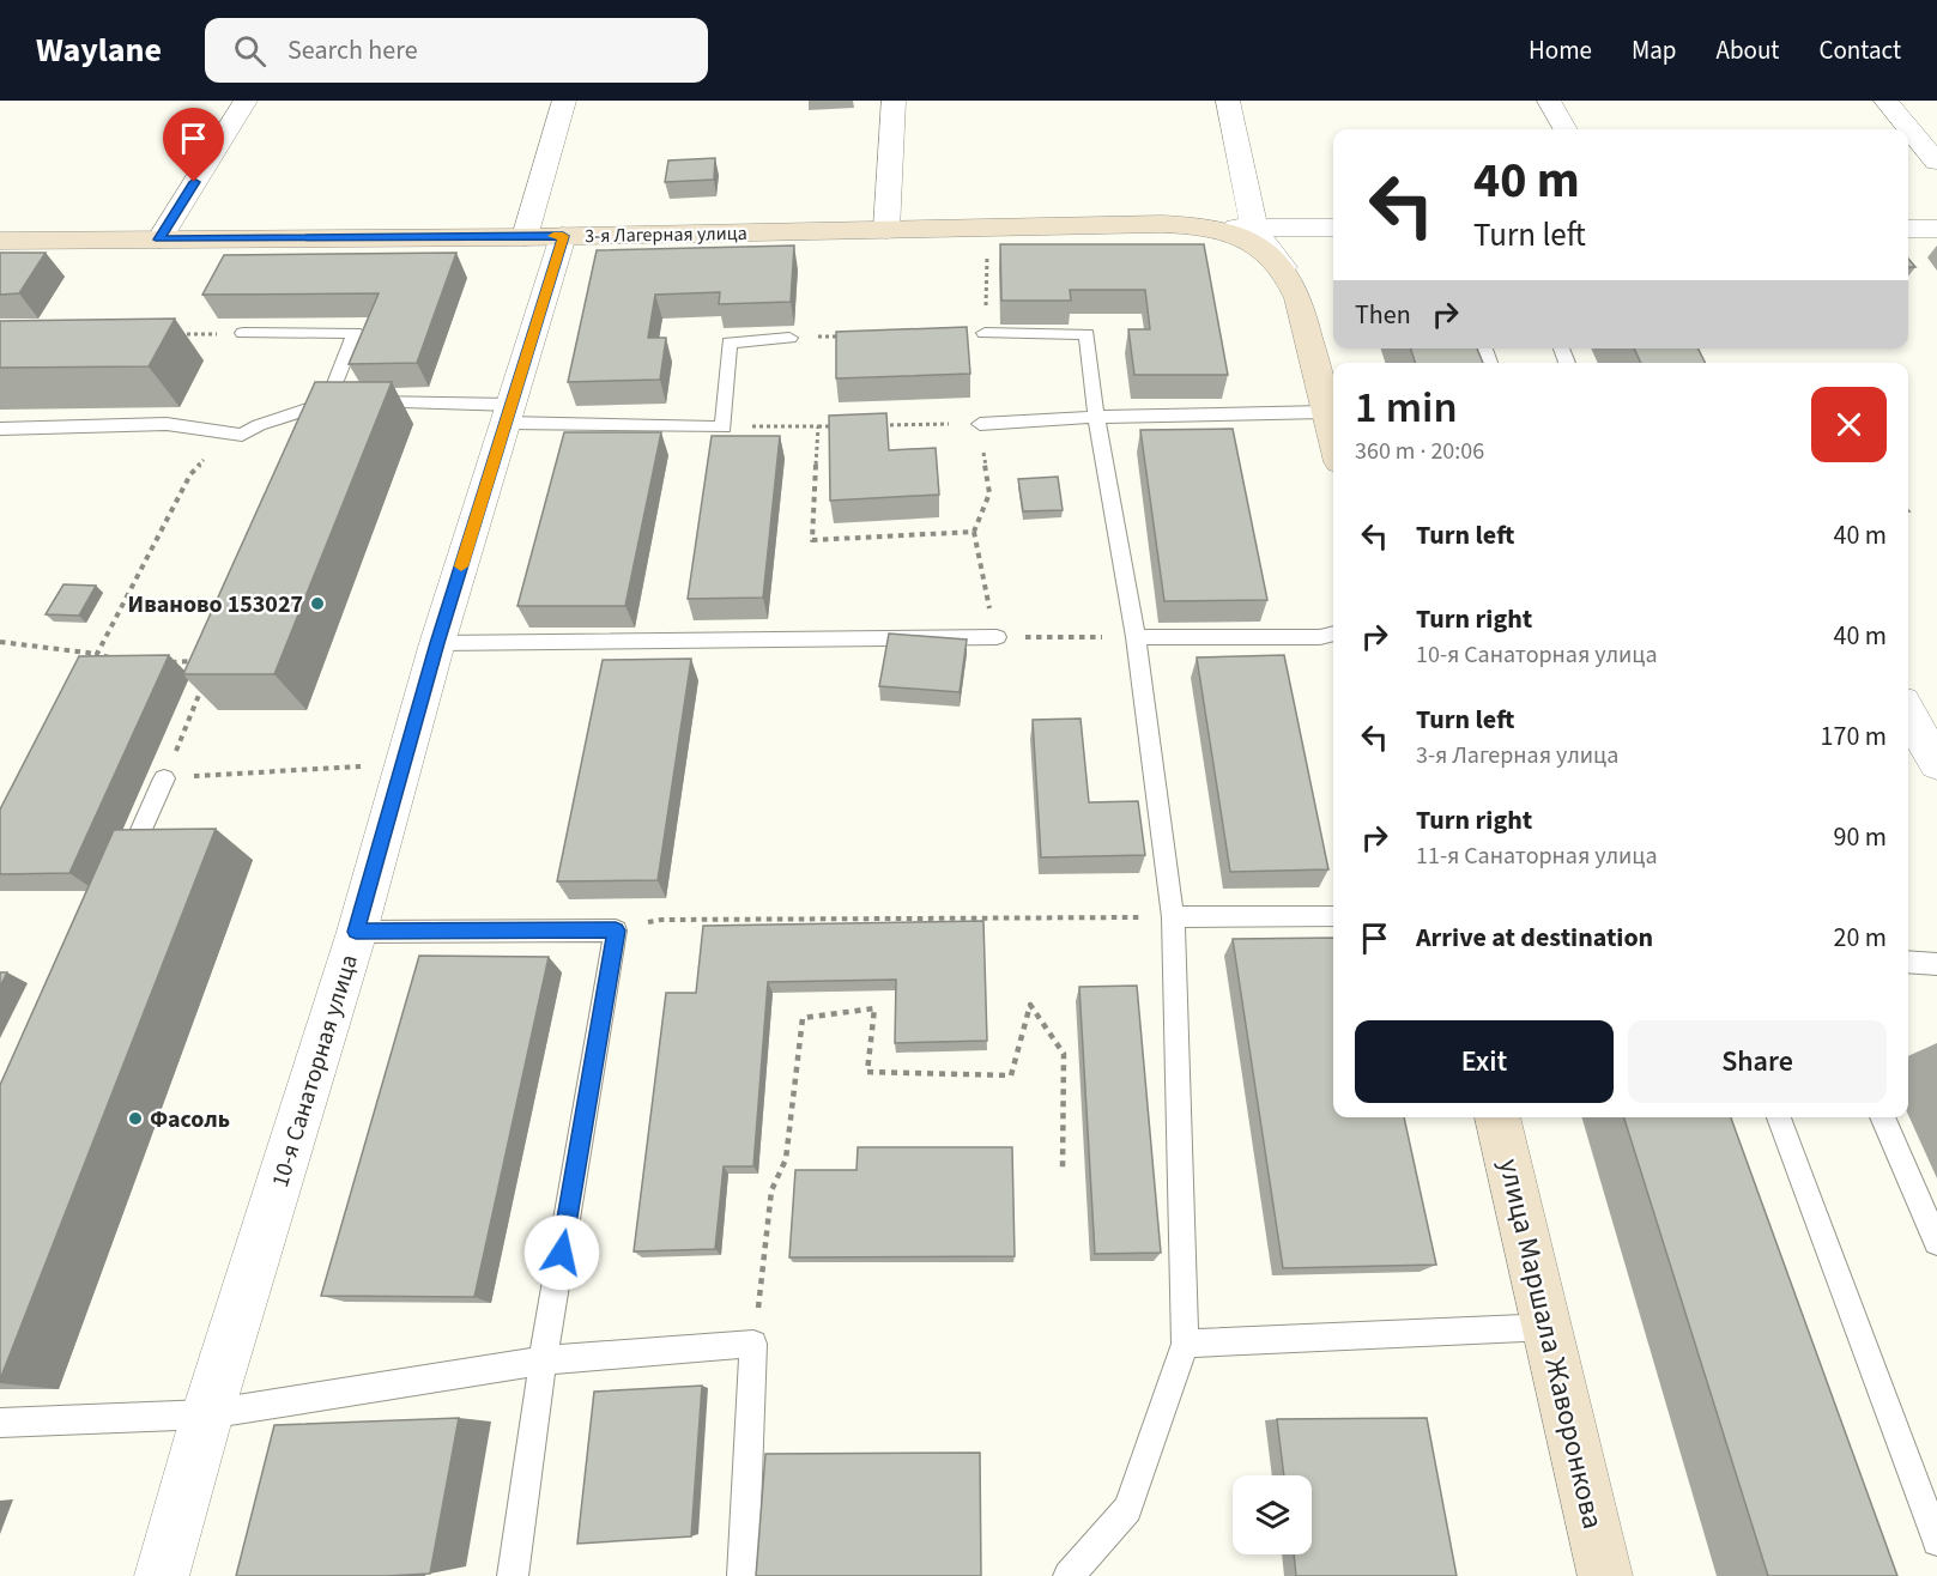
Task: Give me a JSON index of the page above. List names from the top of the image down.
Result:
{
  "streets": {
    "main road": ["3-я Лагерная улица", "улица Маршала Жаворонкова"],
    "street": ["10-я Санаторная улица"]
  },
  "crossings": [
    ["3-я Лагерная улица", "10-я Санаторная улица"]
  ],
  "places": ["Иваново 153027", "Фасоль"],
  "page": {
    "header": "Waylane",
    "search": "Search here",
    "nav": [
      "Home",
      "Map",
      "About",
      "Contact"
    ],
    "turn": ["40 m", "Turn left"],
    "then": "Then",
    "heading": ["1 min", "360 m · 20:06"],
    "list": [
      {
        "name": "Turn left",
        "value": "40 m"
      },
      {
        "name": "Turn right",
        "note": "10-я Санаторная улица",
        "value": "40 m"
      },
      {
        "name": "Turn left",
        "note": "3-я Лагерная улица",
        "value": "170 m"
      },
      {
        "name": "Turn right",
        "note": "11-я Санаторная улица",
        "value": "90 m"
      },
      {
        "name": "Arrive at destination",
        "value": "20 m"
      }
    ],
    "buttons": ["Exit", "Share"]
  }
}
